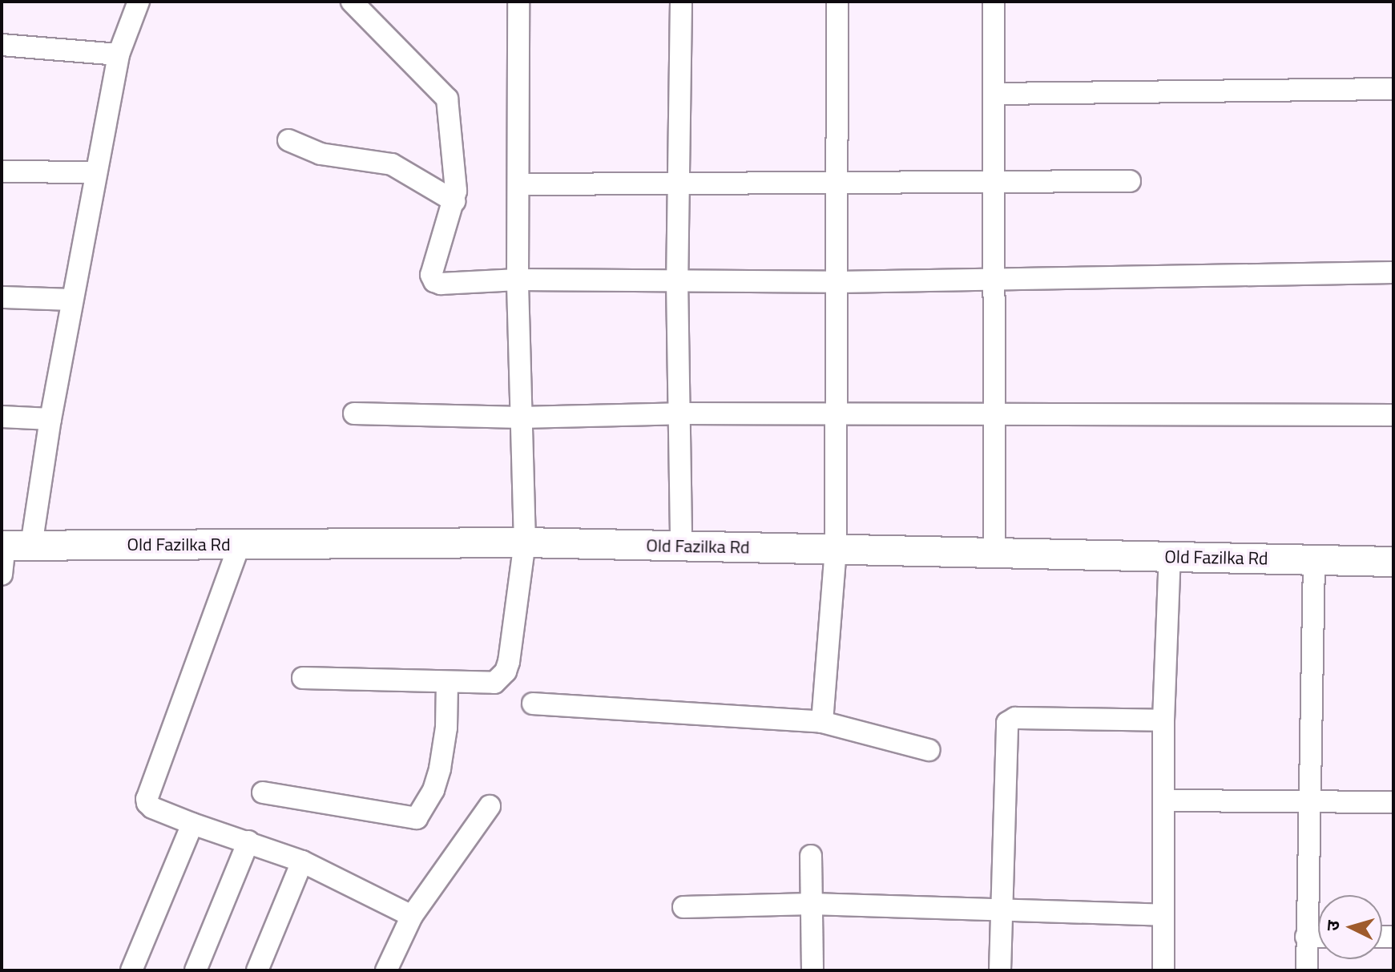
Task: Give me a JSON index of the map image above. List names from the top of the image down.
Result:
{
  "streets": {
    "main road": ["Old Fazilka Rd"]
  },
  "north": "left"
}
